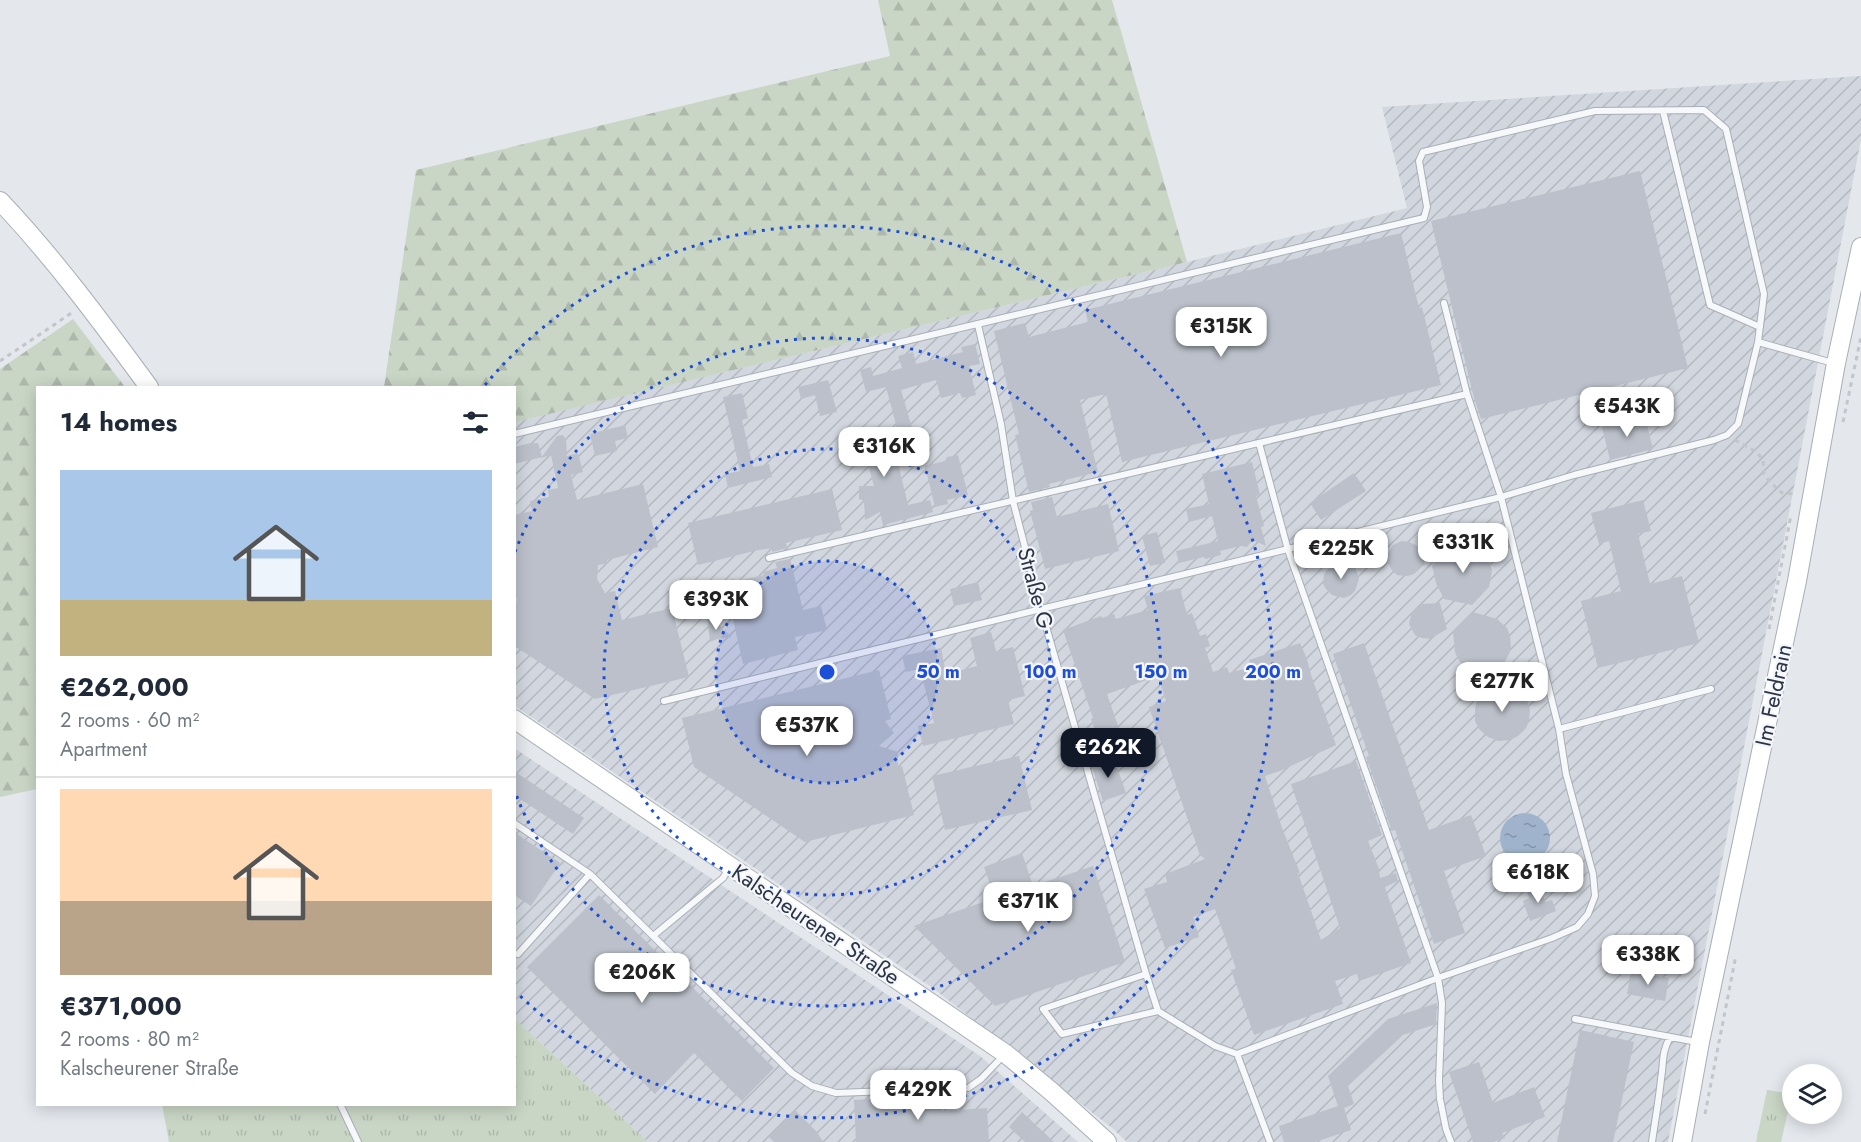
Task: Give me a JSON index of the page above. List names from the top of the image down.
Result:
{
  "streets": {
    "main road": ["Im Feldrain", "Kalscheurener Straße"],
    "lane": ["Straße G"]
  },
  "page": {
    "price": [
      "€315K",
      "€543K",
      "€316K",
      "€331K",
      "€225K",
      "€393K",
      "€277K",
      "€537K",
      "€262K",
      "€618K",
      "€371K",
      "€338K",
      "€206K",
      "€429K"
    ],
    "heading": "14 homes",
    "list": [
      {
        "name": "€262,000",
        "note": "2 rooms · 60 m² · Apartment"
      },
      {
        "name": "€371,000",
        "note": "2 rooms · 80 m² · Kalscheurener Straße"
      }
    ]
  },
  "rings": [
    "50 m",
    "100 m",
    "150 m",
    "200 m"
  ]
}
